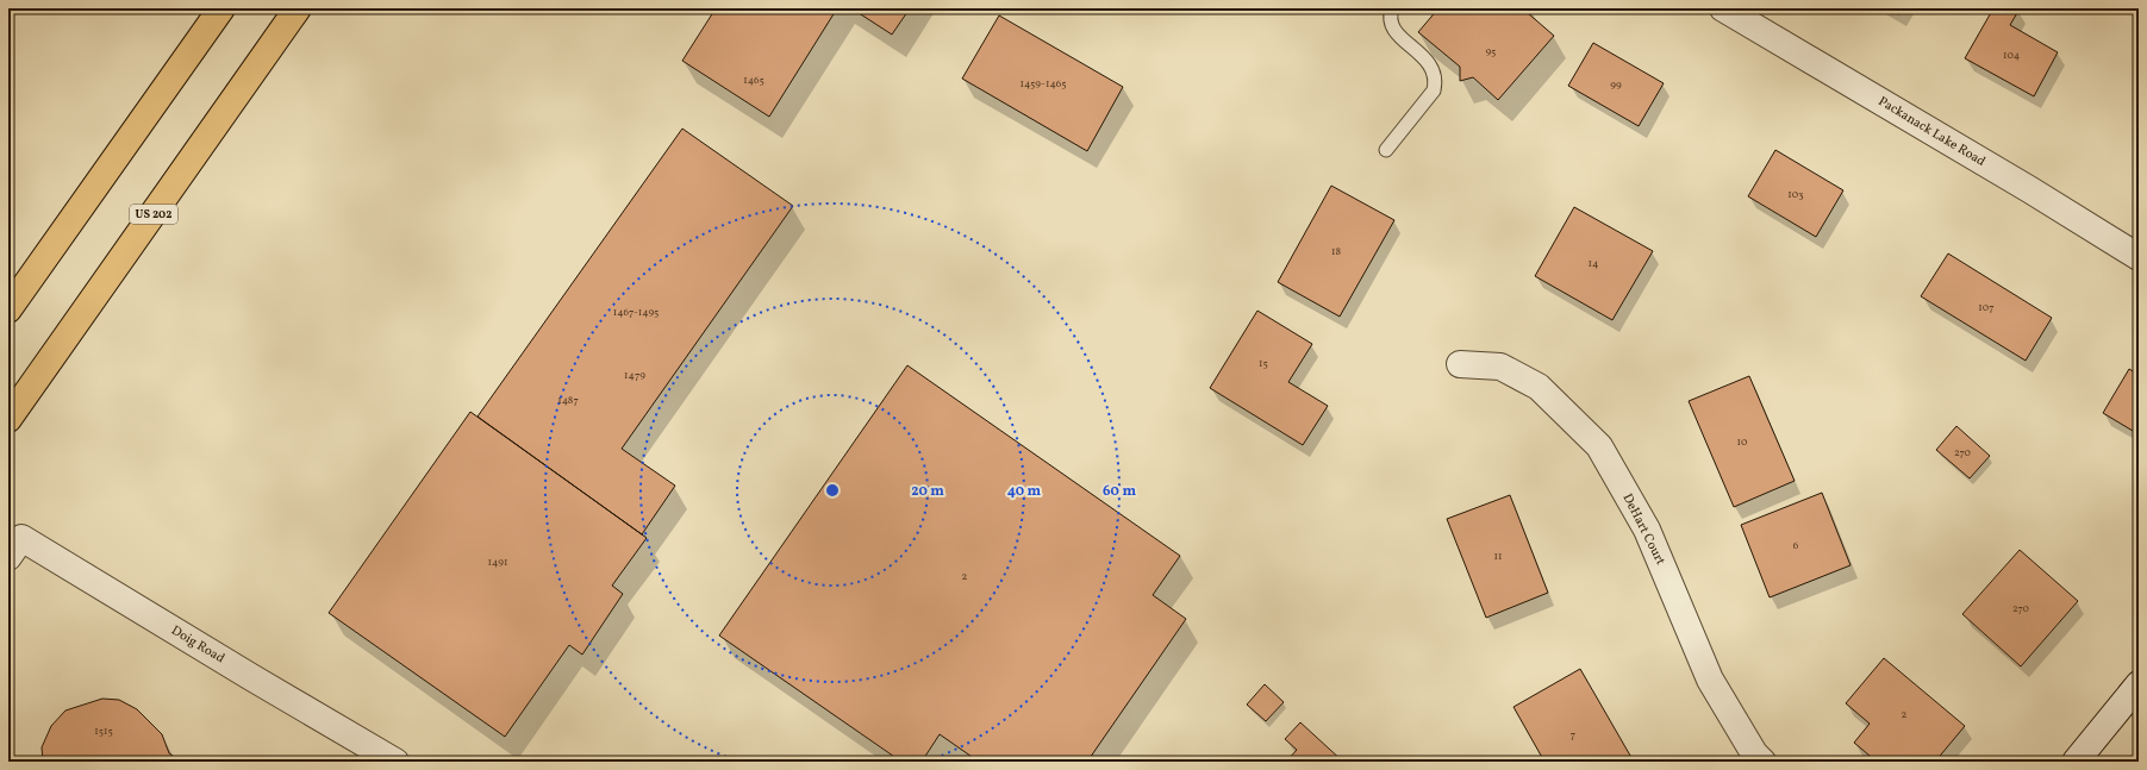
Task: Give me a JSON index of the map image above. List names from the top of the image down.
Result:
{
  "streets": {
    "highway": ["US 202"],
    "street": ["Packanack Lake Road", "DeHart Court", "Doig Road"]
  },
  "house_numbers": [
    "95",
    "104",
    "1465",
    "1459-1465",
    "99",
    "103",
    "18",
    "14",
    "107",
    "1467-1495",
    "15",
    "1479",
    "1487",
    "10",
    "270",
    "6",
    "11",
    "1491",
    "2",
    "270",
    "2",
    "1515",
    "7"
  ],
  "rings": ["20 m", "40 m", "60 m"]
}
